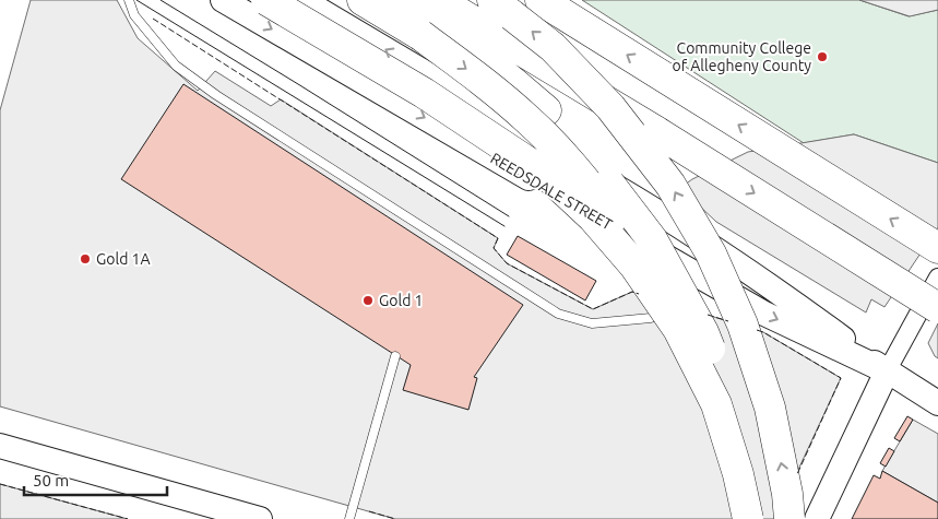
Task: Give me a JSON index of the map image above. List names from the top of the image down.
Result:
{
  "streets": {
    "main road": ["REEDSDALE STREET"]
  },
  "places": ["Community College of Allegheny County", "Gold 1A", "Gold 1"],
  "scale_bar": "50 m"
}
